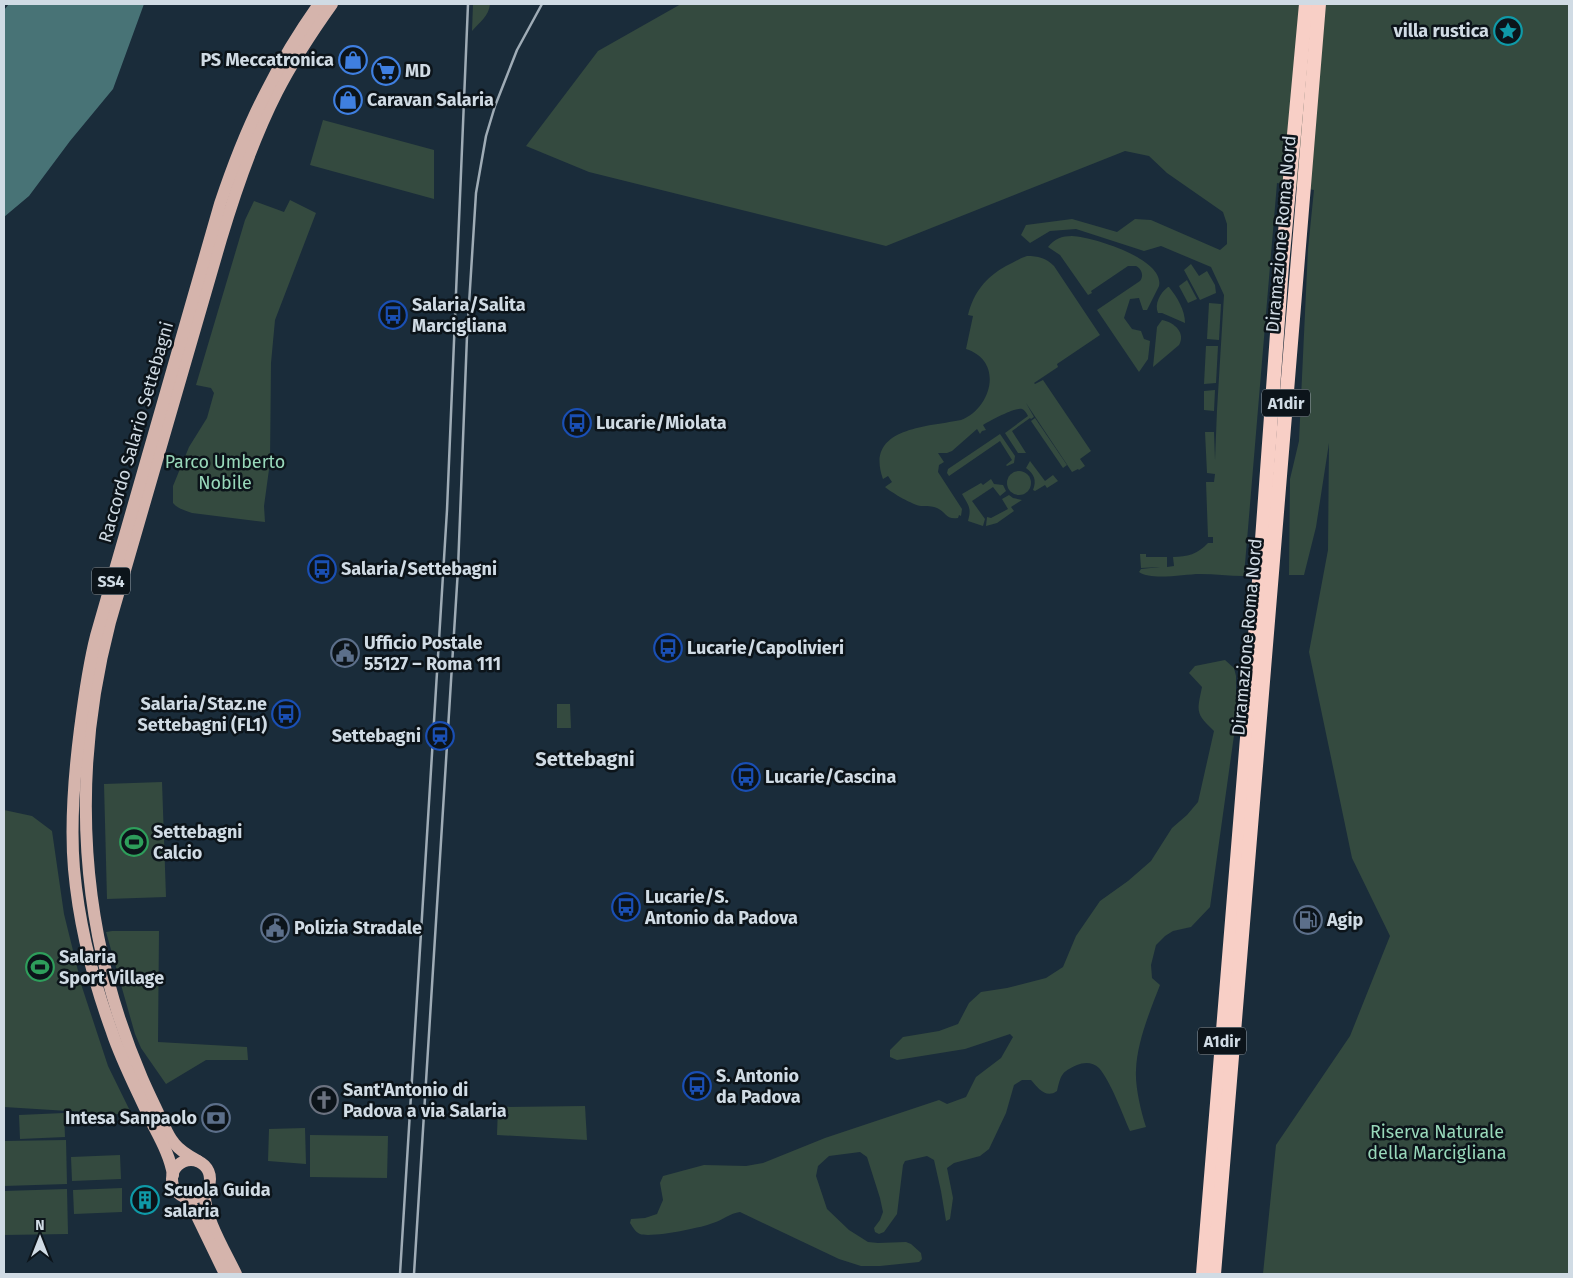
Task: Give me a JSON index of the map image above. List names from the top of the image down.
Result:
{
  "streets": {
    "highway": ["Diramazione Roma Nord", "A1dir"],
    "main road": ["Raccordo Salario Settebagni", "SS4"]
  },
  "districts": ["Settebagni"],
  "parks": ["Parco Umberto Nobile", "Riserva Naturale della Marcigliana"],
  "places": {
    "place": ["villa rustica"],
    "shop": ["PS Meccatronica", "Caravan Salaria"],
    "supermarket": ["MD"],
    "bus stop": [
      "Salaria/Salita Marcigliana",
      "Lucarie/Miolata",
      "Salaria/Settebagni",
      "Lucarie/Capolivieri",
      "Salaria/Staz.ne Settebagni (FL1)",
      "Lucarie/Cascina",
      "Lucarie/S. Antonio da Padova",
      "S. Antonio da Padova"
    ],
    "public building": ["Ufficio Postale 55127 – Roma 111", "Polizia Stradale"],
    "station": ["Settebagni"],
    "sports": ["Settebagni Calcio", "Salaria Sport Village"],
    "fuel station": ["Agip"],
    "church": ["Sant'Antonio di Padova a via Salaria"],
    "bank": ["Intesa Sanpaolo"],
    "building": ["Scuola Guida salaria"]
  },
  "north": "top"
}
